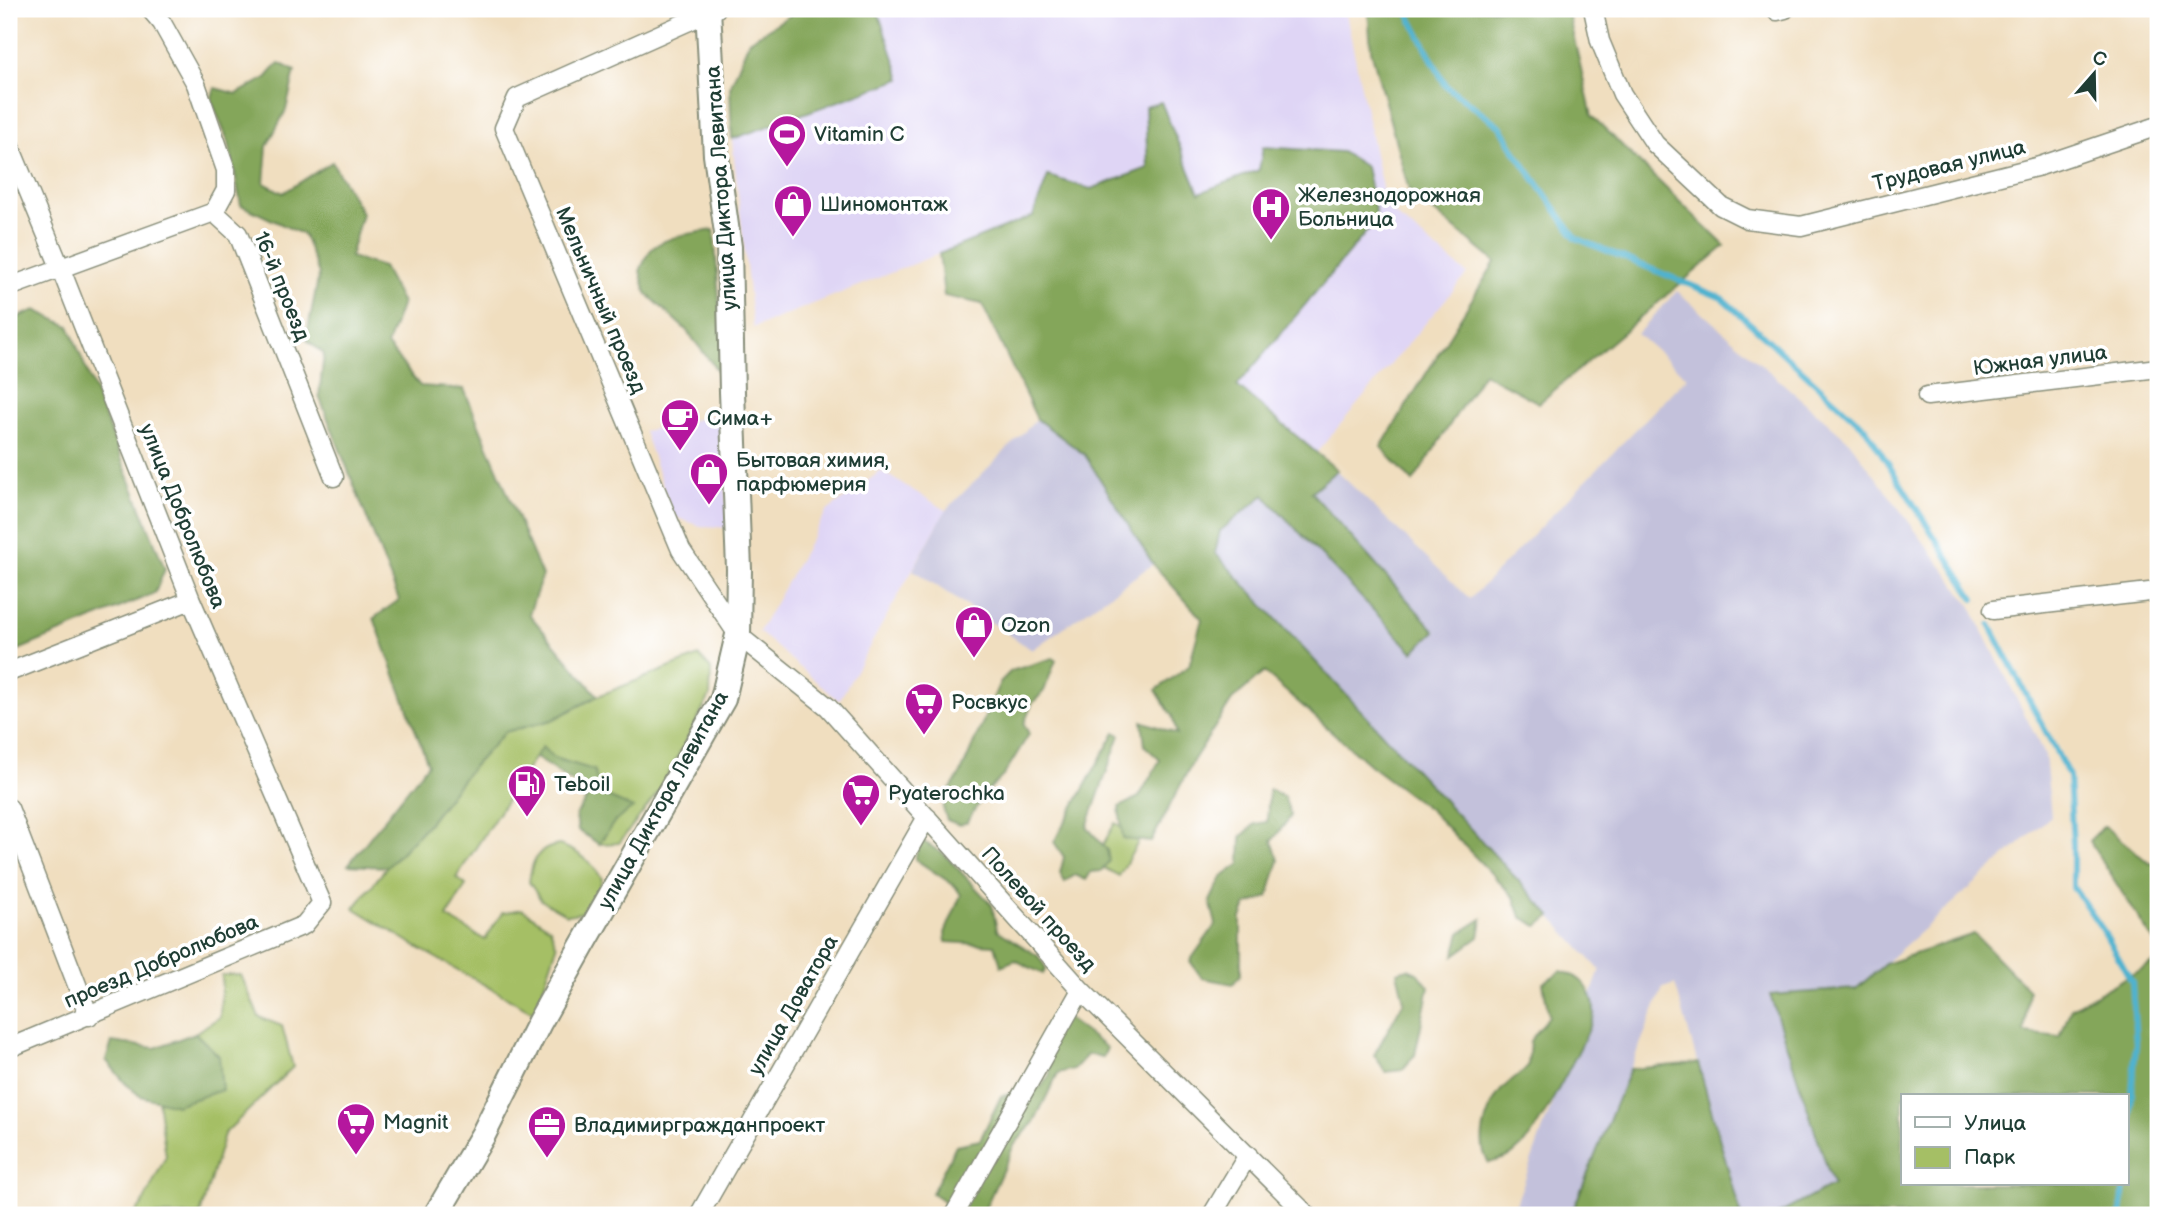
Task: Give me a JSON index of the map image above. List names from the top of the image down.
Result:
{
  "streets": {
    "street": [
      "Трудовая улица",
      "улица Диктора Левитана",
      "16-й проезд",
      "Мельничный проезд",
      "Южная улица",
      "улица Добролюбова",
      "Полевой проезд",
      "проезд Добролюбова",
      "улица Доватора"
    ]
  },
  "crossings": [
    ["улица Диктора Левитана", "Мельничный проезд"],
    ["улица Диктора Левитана", "Полевой проезд"],
    ["Мельничный проезд", "Полевой проезд"],
    ["улица Добролюбова", "проезд Добролюбова"],
    ["Полевой проезд", "улица Доватора"]
  ],
  "places": {
    "sports": ["Vitamin C"],
    "shop": ["Шиномонтаж", "Бытовая химия, парфюмерия", "Ozon"],
    "hospital": ["Железнодорожная Больница"],
    "cafe": ["Сима+"],
    "supermarket": ["Росвкус", "Pyaterochka", "Magnit"],
    "fuel station": ["Teboil"],
    "office": ["Владимиргражданпроект"]
  },
  "legend": ["Улица", "Парк"],
  "north": "top"
}
